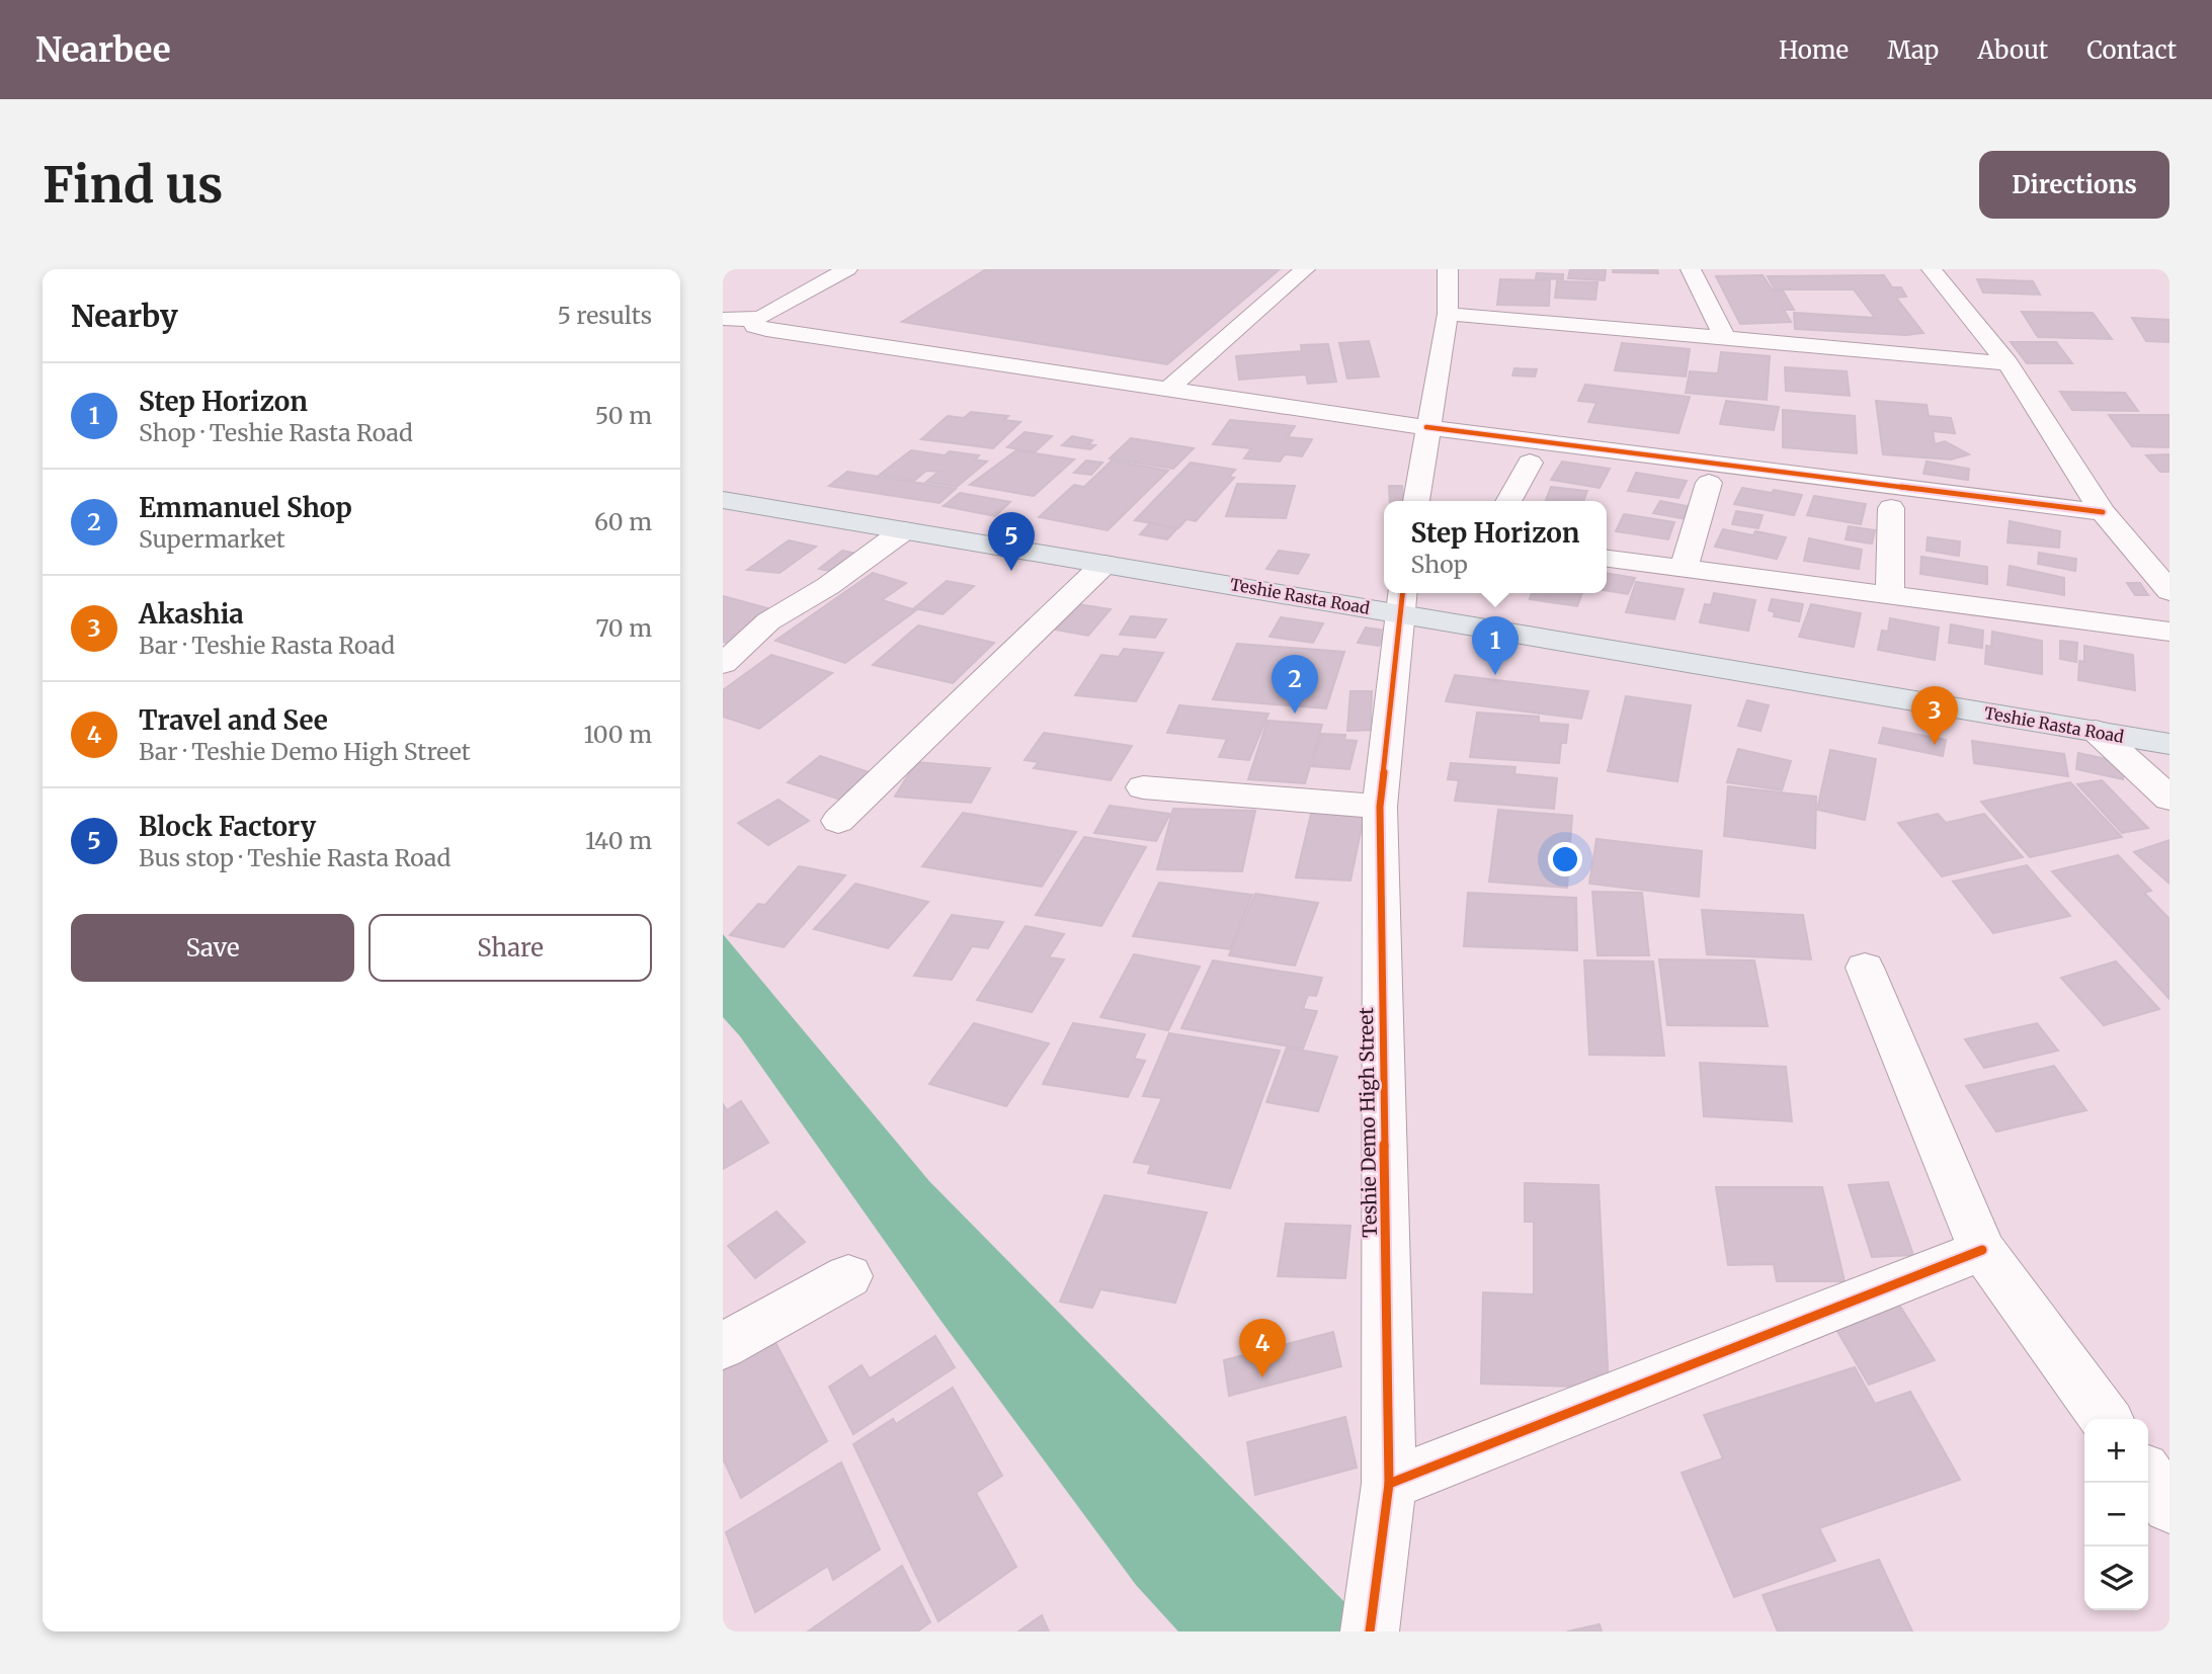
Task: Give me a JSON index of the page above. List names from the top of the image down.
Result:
{
  "streets": {
    "main road": ["Teshie Rasta Road"],
    "street": ["Teshie Demo High Street"]
  },
  "crossings": [
    ["Teshie Rasta Road", "Teshie Demo High Street"]
  ],
  "page": {
    "header": "Nearbee",
    "nav": [
      "Home",
      "Map",
      "About",
      "Contact"
    ],
    "buttons": [
      "Directions",
      ["Save", "Share"]
    ],
    "title": "Find us",
    "heading": ["Nearby", "5 results"],
    "list": [
      {
        "mark": "1",
        "name": "Step Horizon",
        "note": "Shop · Teshie Rasta Road",
        "value": "50 m"
      },
      {
        "mark": "2",
        "name": "Emmanuel Shop",
        "note": "Supermarket",
        "value": "60 m"
      },
      {
        "mark": "3",
        "name": "Akashia",
        "note": "Bar · Teshie Rasta Road",
        "value": "70 m"
      },
      {
        "mark": "4",
        "name": "Travel and See",
        "note": "Bar · Teshie Demo High Street",
        "value": "100 m"
      },
      {
        "mark": "5",
        "name": "Block Factory",
        "note": "Bus stop · Teshie Rasta Road",
        "value": "140 m"
      }
    ],
    "popup": ["Step Horizon", "Shop"],
    "pins": [
      "5",
      "1",
      "2",
      "3",
      "4"
    ],
    "map_buttons": ["+", "−"]
  }
}
